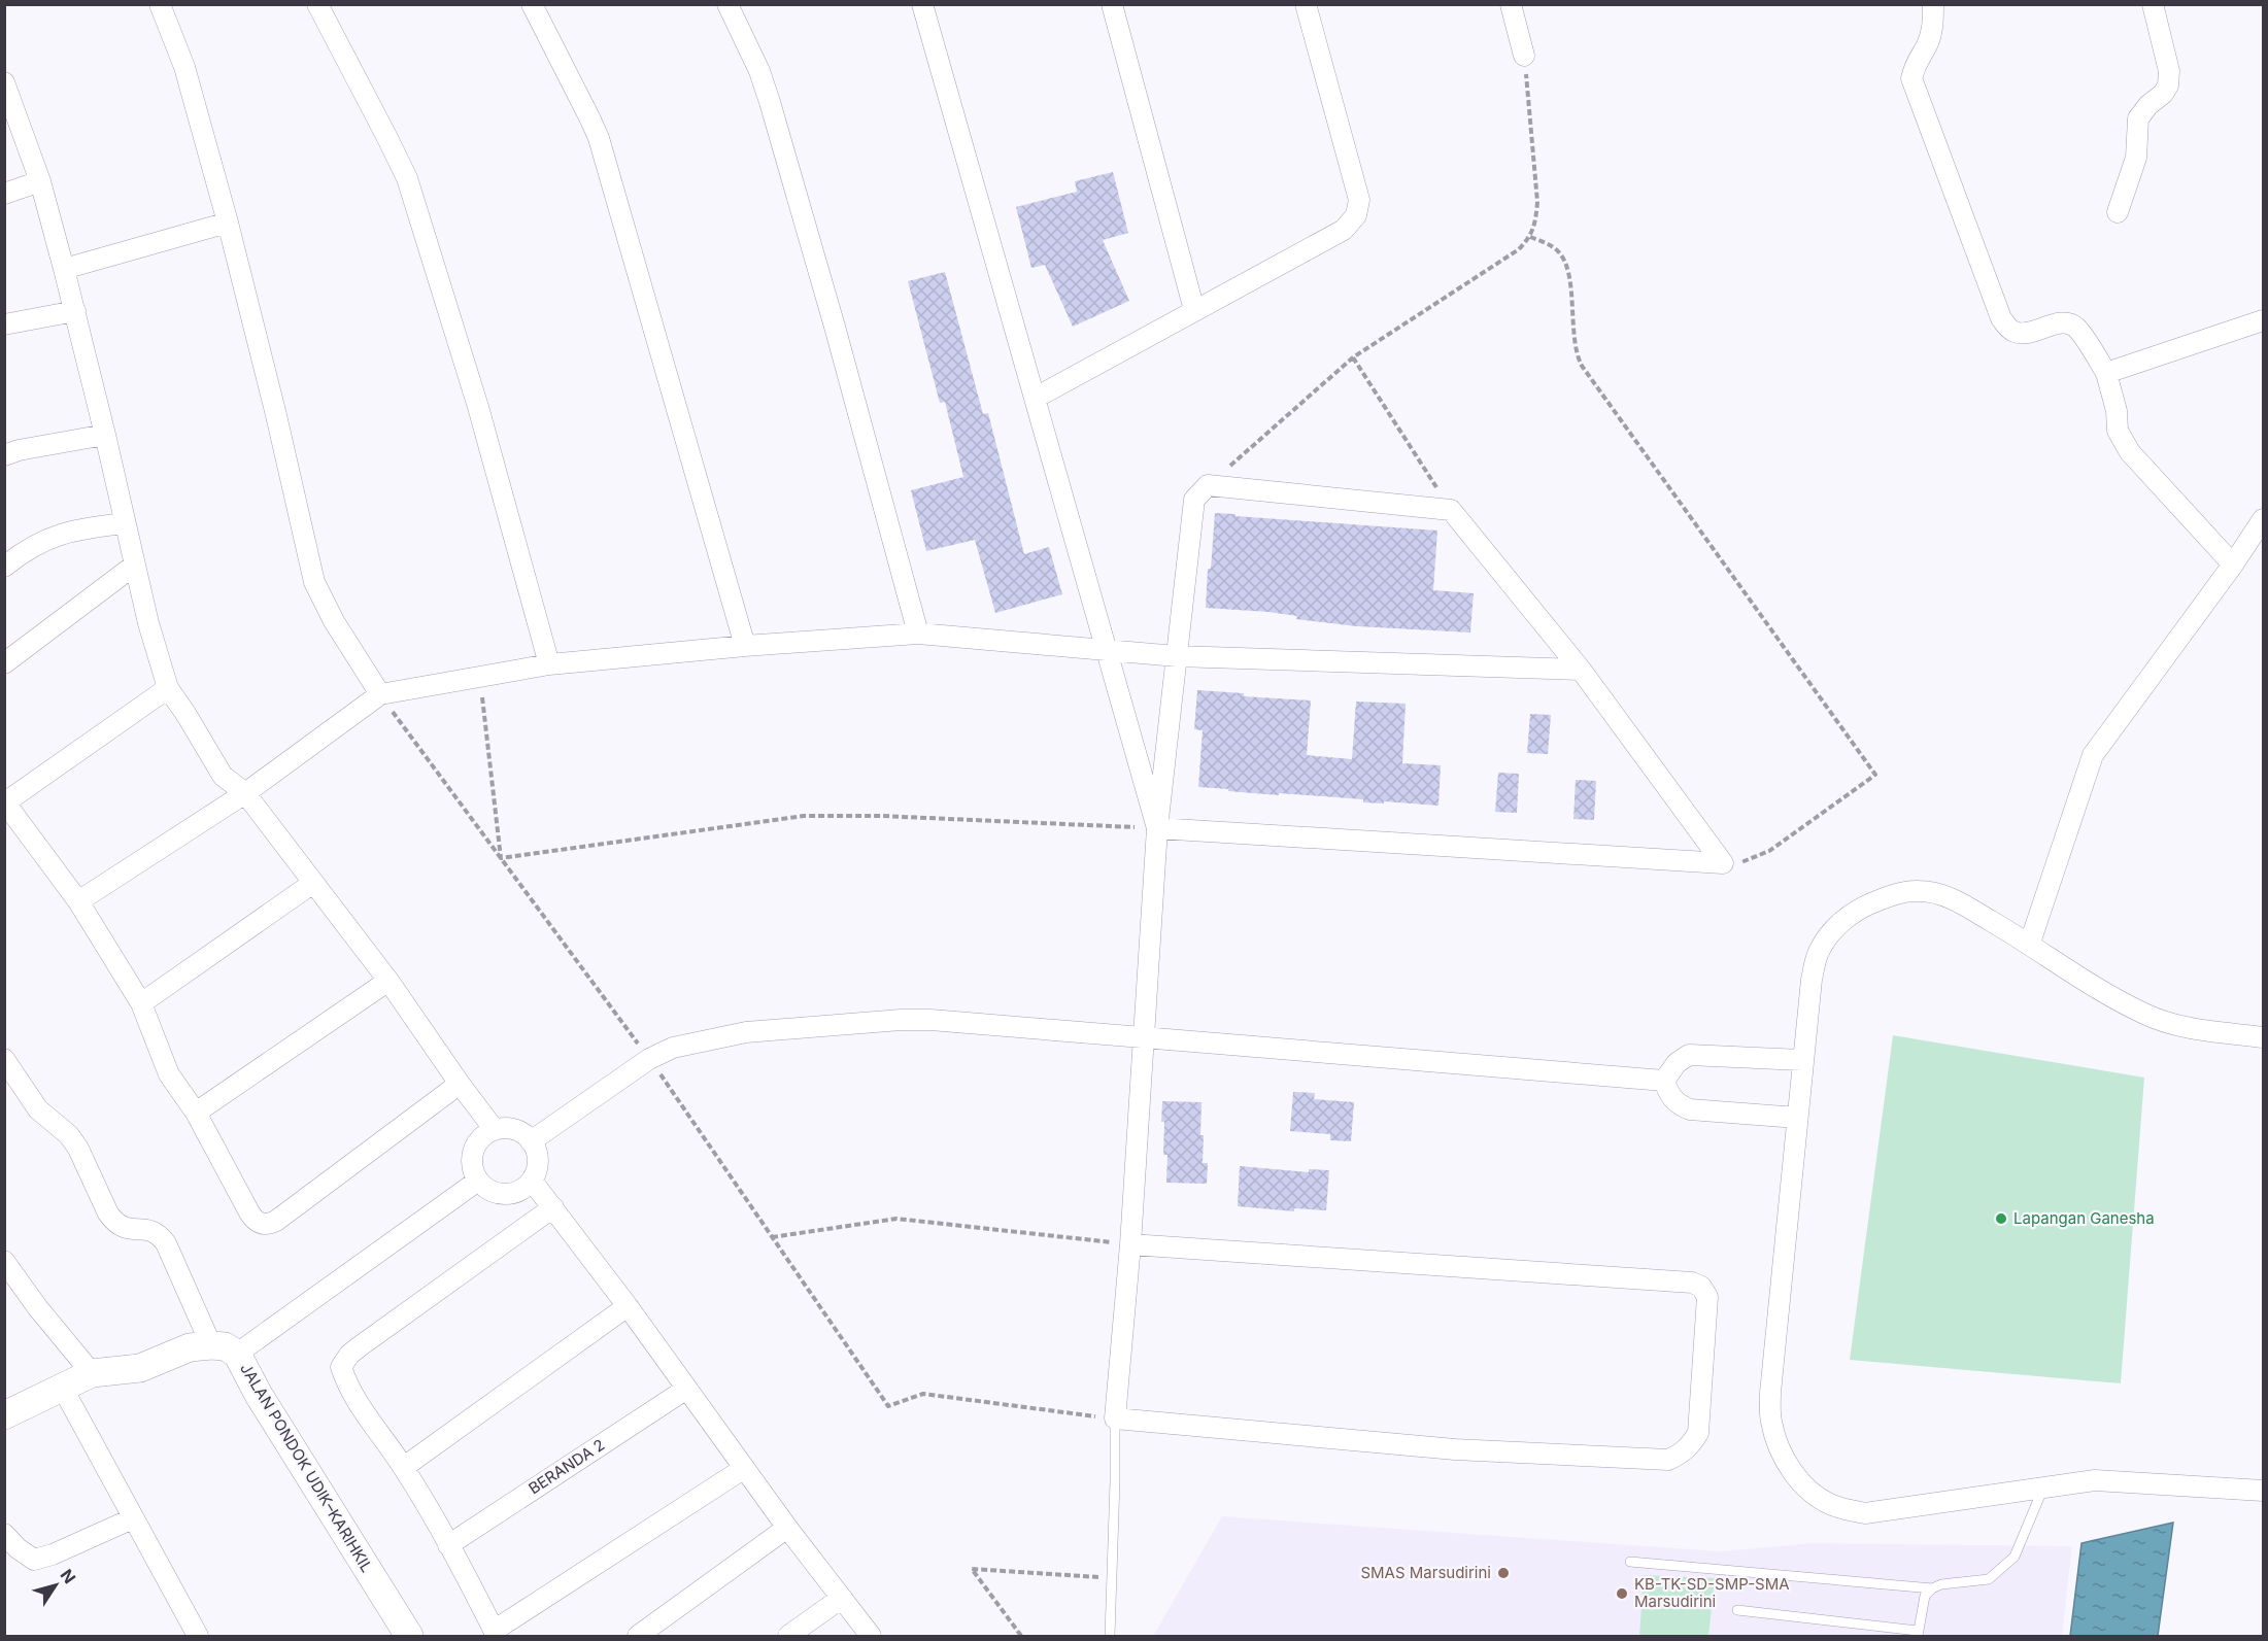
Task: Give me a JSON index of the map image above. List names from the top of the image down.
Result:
{
  "streets": {
    "street": ["BERANDA 2", "JALAN PONDOK UDIK–KARIHKIL"]
  },
  "places": ["Lapangan Ganesha", "SMAS Marsudirini", "KB-TK-SD-SMP-SMA Marsudirini"],
  "north": "top right"
}
